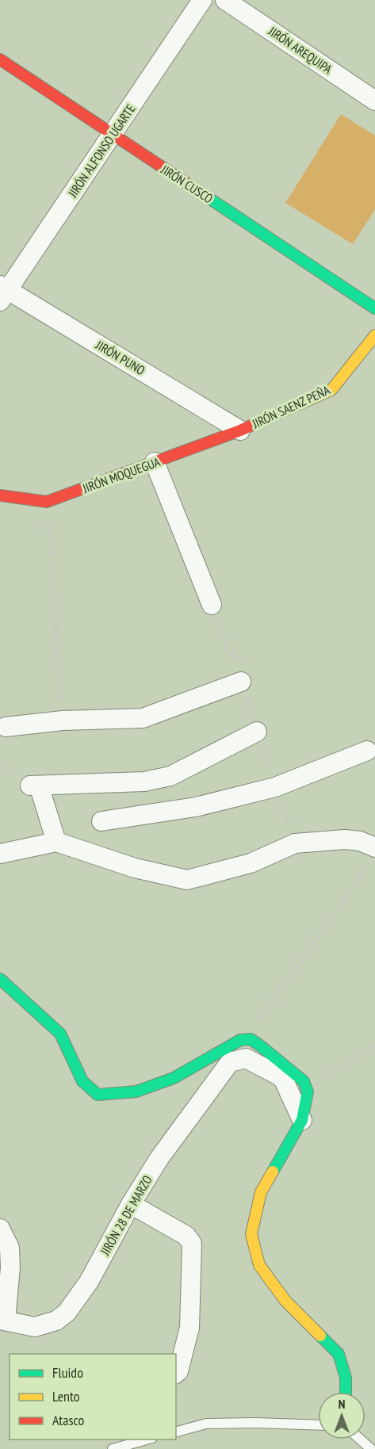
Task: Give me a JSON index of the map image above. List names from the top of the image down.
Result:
{
  "streets": {
    "street": [
      "JIRÓN AREQUIPA",
      "JIRÓN ALFONSO UGARTE",
      "JIRÓN CUSCO",
      "JIRÓN PUNO",
      "JIRÓN SAENZ PEÑA",
      "JIRÓN MOQUEGUA",
      "JIRÓN 28 DE MARZO"
    ]
  },
  "crossings": [
    ["JIRÓN ALFONSO UGARTE", "JIRÓN CUSCO"],
    ["JIRÓN ALFONSO UGARTE", "JIRÓN PUNO"],
    ["JIRÓN PUNO", "JIRÓN SAENZ PEÑA"],
    ["JIRÓN PUNO", "JIRÓN MOQUEGUA"],
    ["JIRÓN SAENZ PEÑA", "JIRÓN MOQUEGUA"]
  ],
  "legend": ["Fluido", "Lento", "Atasco"],
  "north": "top"
}
